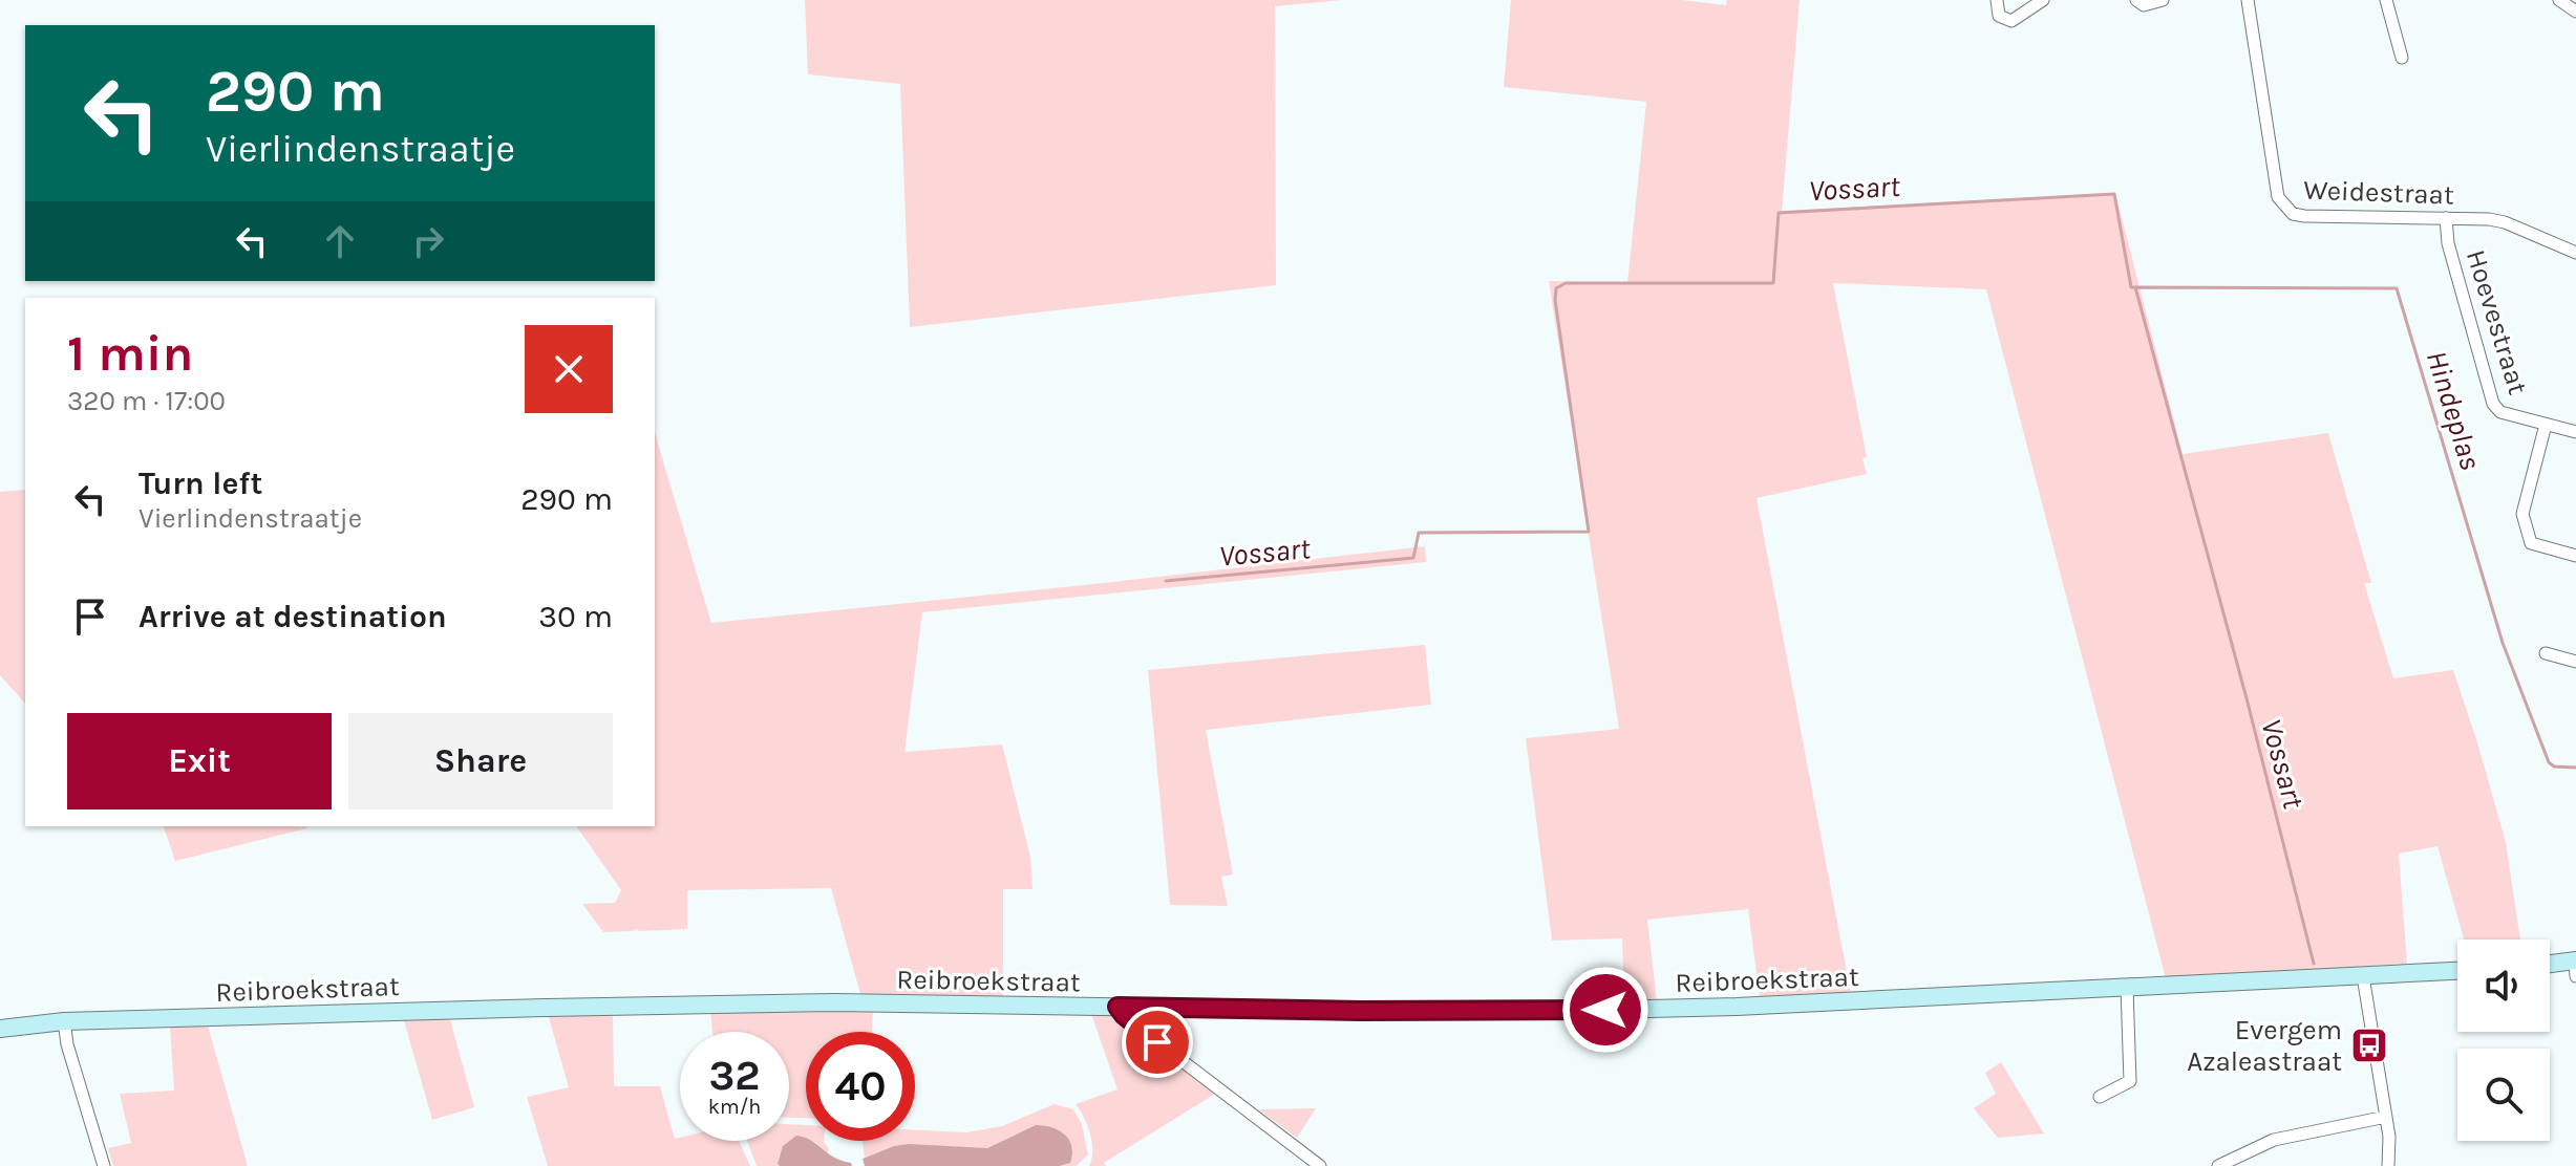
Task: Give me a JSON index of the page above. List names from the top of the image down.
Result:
{
  "streets": {
    "street": ["Weidestraat", "Hoevestraat", "Reibroekstraat"]
  },
  "crossings": [
    ["Weidestraat", "Hoevestraat"]
  ],
  "water": ["Vossart", "Hindeplas"],
  "places": {
    "bus stop": ["Evergem Azaleastraat"]
  },
  "page": {
    "turn": ["290 m", "Vierlindenstraatje"],
    "heading": ["1 min", "320 m · 17:00"],
    "list": [
      {
        "name": "Turn left",
        "note": "Vierlindenstraatje",
        "value": "290 m"
      },
      {
        "name": "Arrive at destination",
        "value": "30 m"
      }
    ],
    "buttons": ["Exit", "Share"],
    "speed": "32 km/h",
    "limit": "40"
  }
}
